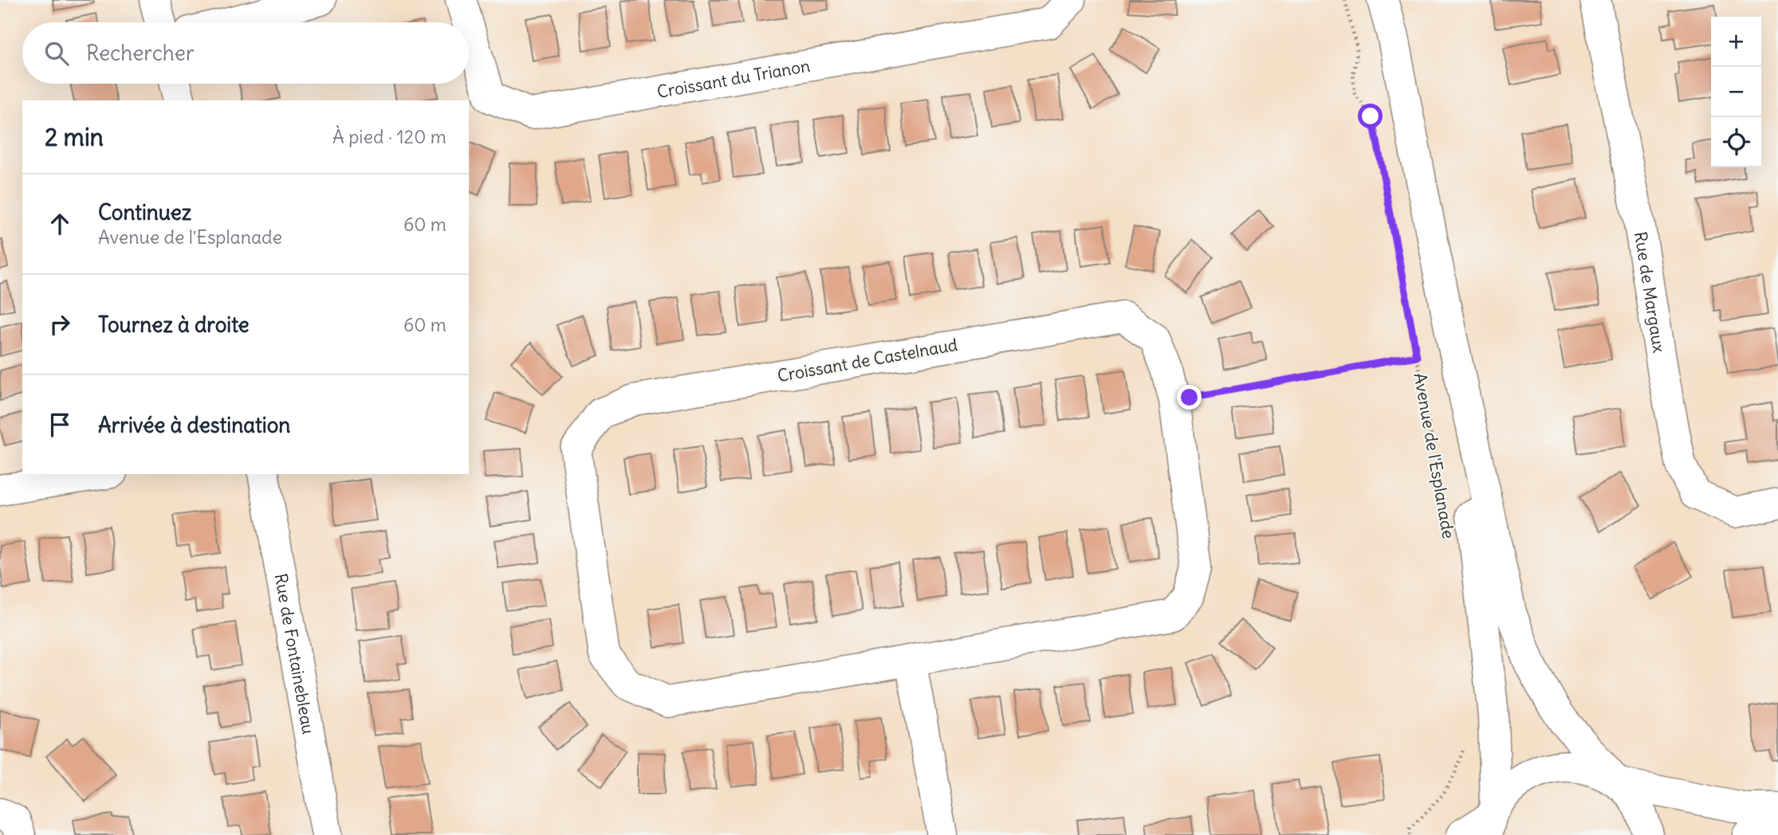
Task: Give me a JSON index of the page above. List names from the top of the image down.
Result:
{
  "streets": {
    "street": [
      "Croissant du Trianon",
      "Rue de Margaux",
      "Croissant de Castelnaud",
      "Avenue de l'Esplanade",
      "Rue de Fontainebleau"
    ]
  },
  "page": {
    "map_buttons": ["+", "−"],
    "search": "Rechercher",
    "heading": ["2 min", "À pied · 120 m"],
    "list": [
      ["Continuez", "Avenue de l'Esplanade", "60 m"],
      ["Tournez à droite", "60 m"],
      "Arrivée à destination"
    ]
  }
}
